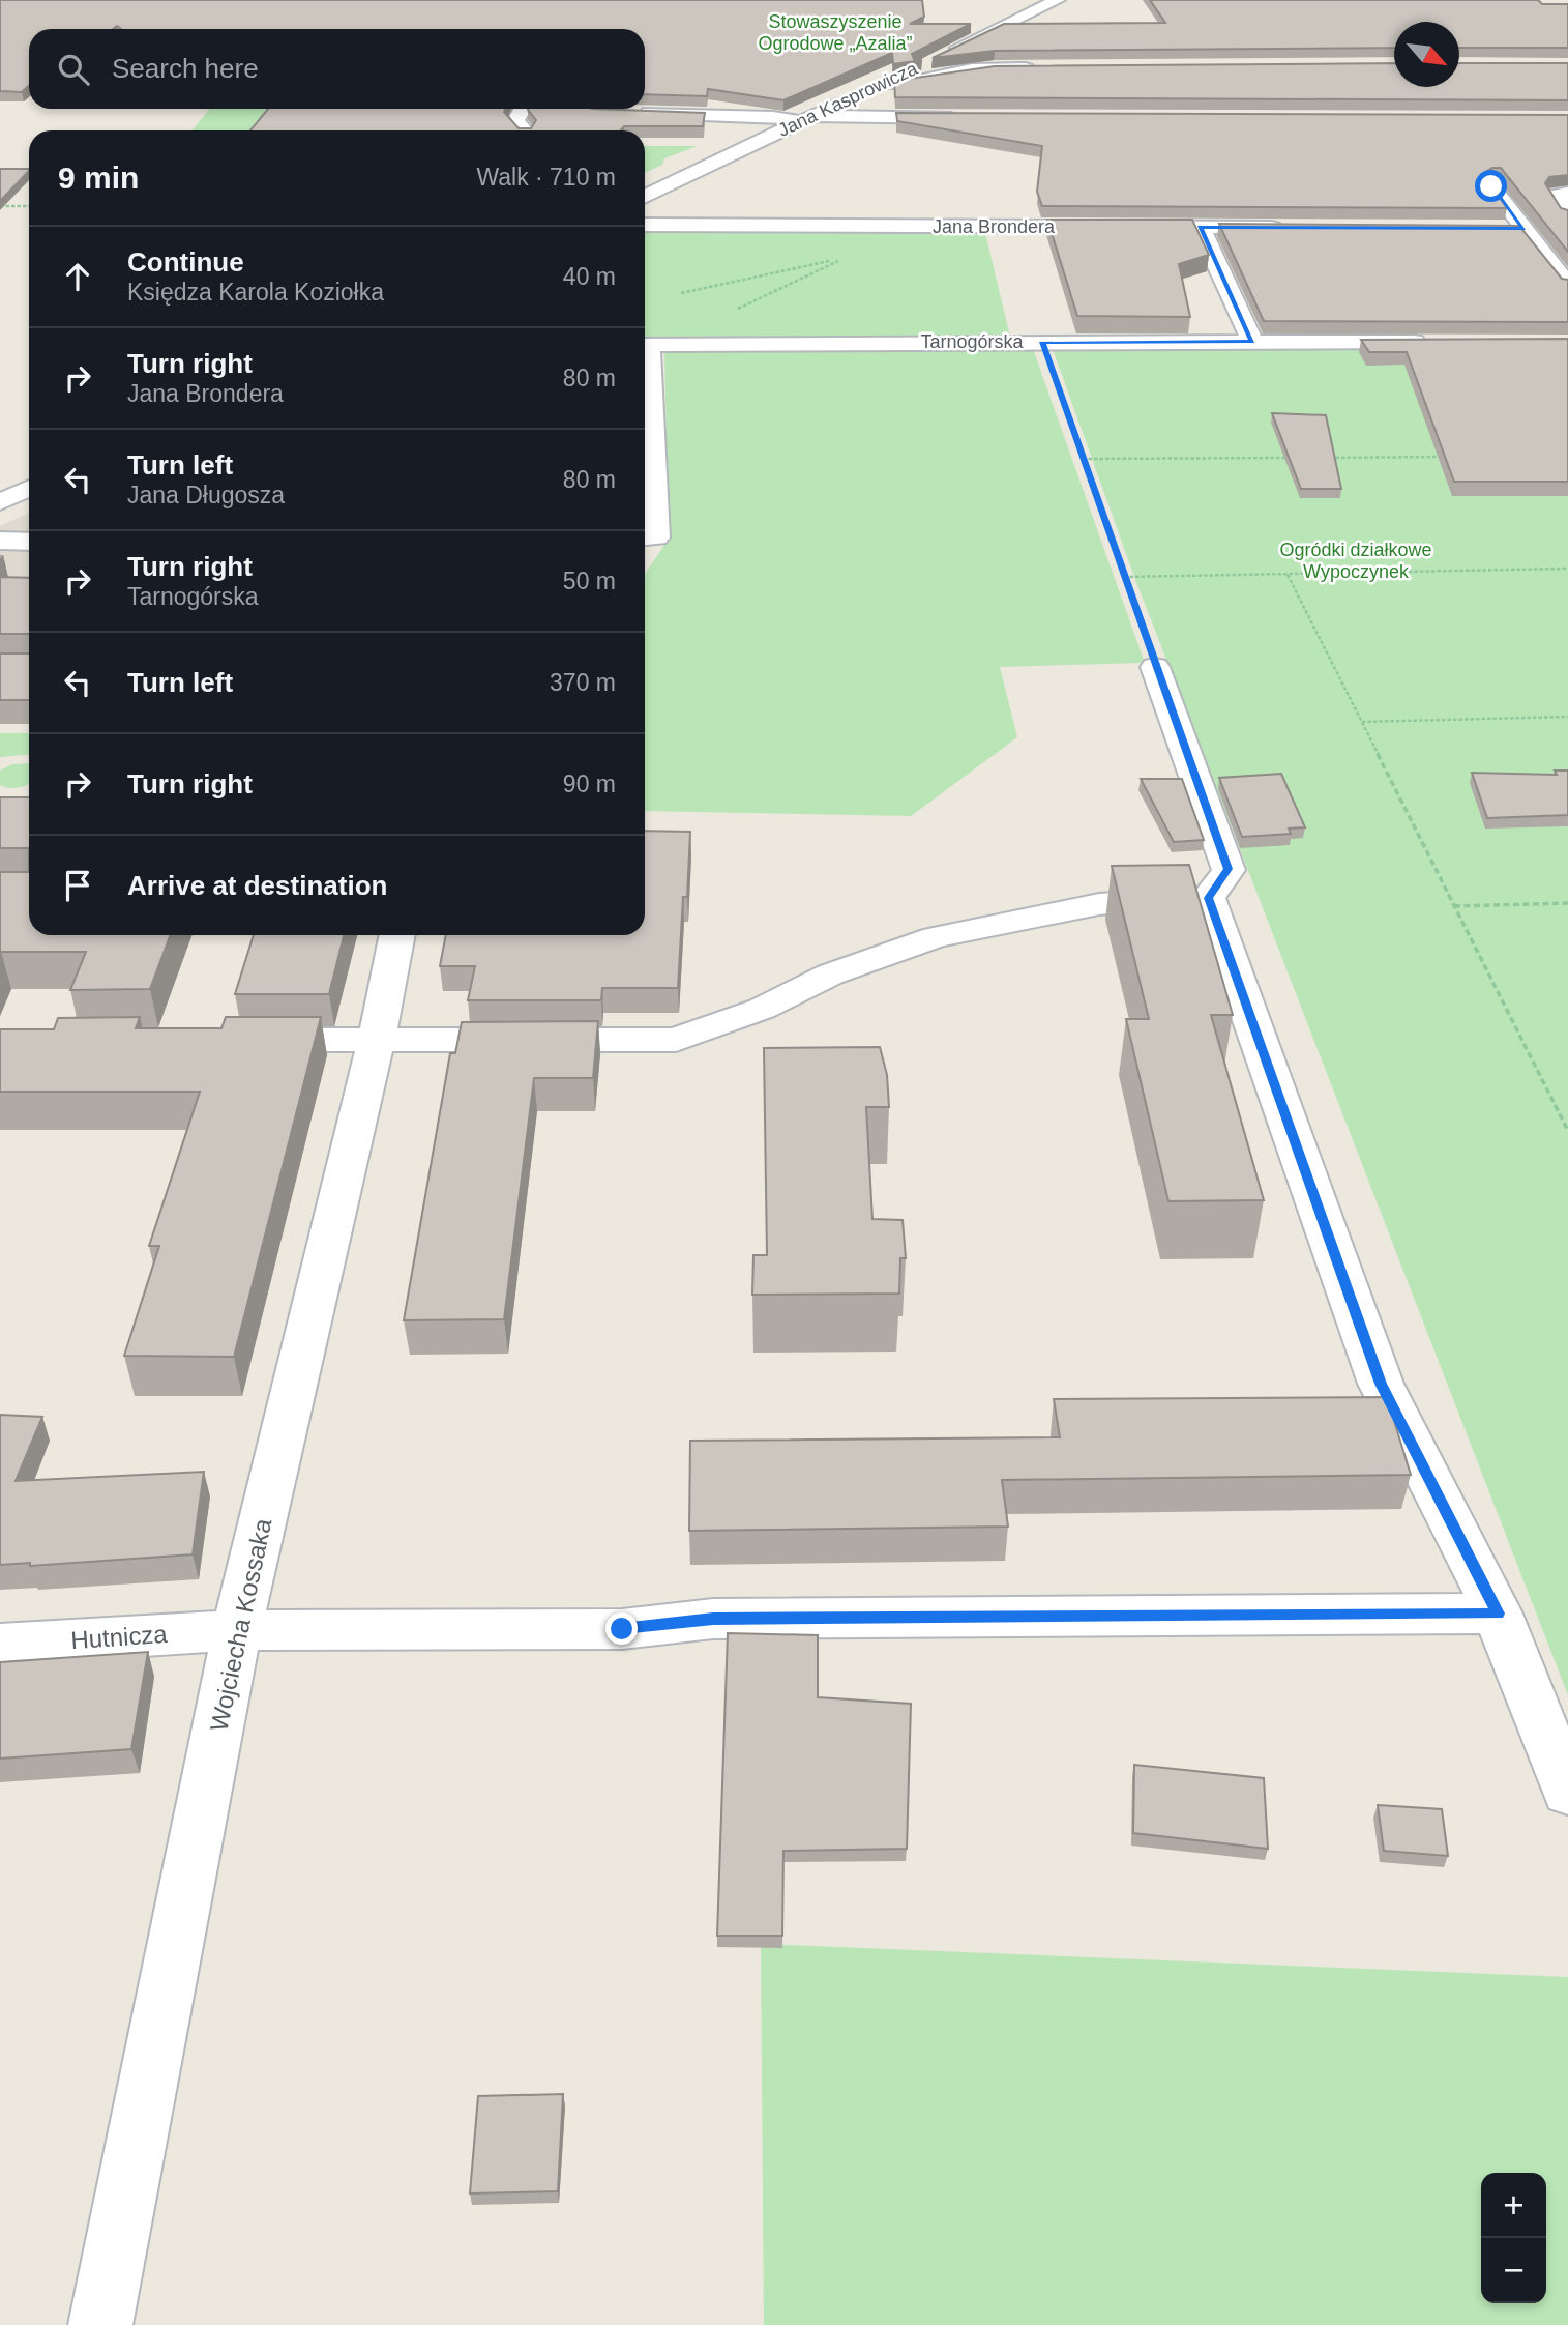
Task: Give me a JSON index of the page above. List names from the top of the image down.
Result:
{
  "streets": {
    "street": [
      "Jana Kasprowicza",
      "Jana Brondera",
      "Tarnogórska",
      "Wojciecha Kossaka",
      "Hutnicza"
    ]
  },
  "crossings": [
    ["Wojciecha Kossaka", "Hutnicza"]
  ],
  "parks": ["Stowaszyszenie Ogrodowe „Azalia”", "Ogródki działkowe Wypoczynek"],
  "north": "bottom right",
  "page": {
    "search": "Search here",
    "heading": ["9 min", "Walk · 710 m"],
    "list": [
      ["Continue", "Księdza Karola Koziołka", "40 m"],
      ["Turn right", "Jana Brondera", "80 m"],
      ["Turn left", "Jana Długosza", "80 m"],
      ["Turn right", "Tarnogórska", "50 m"],
      ["Turn left", "370 m"],
      ["Turn right", "90 m"],
      "Arrive at destination"
    ],
    "map_buttons": ["+", "−"]
  }
}
